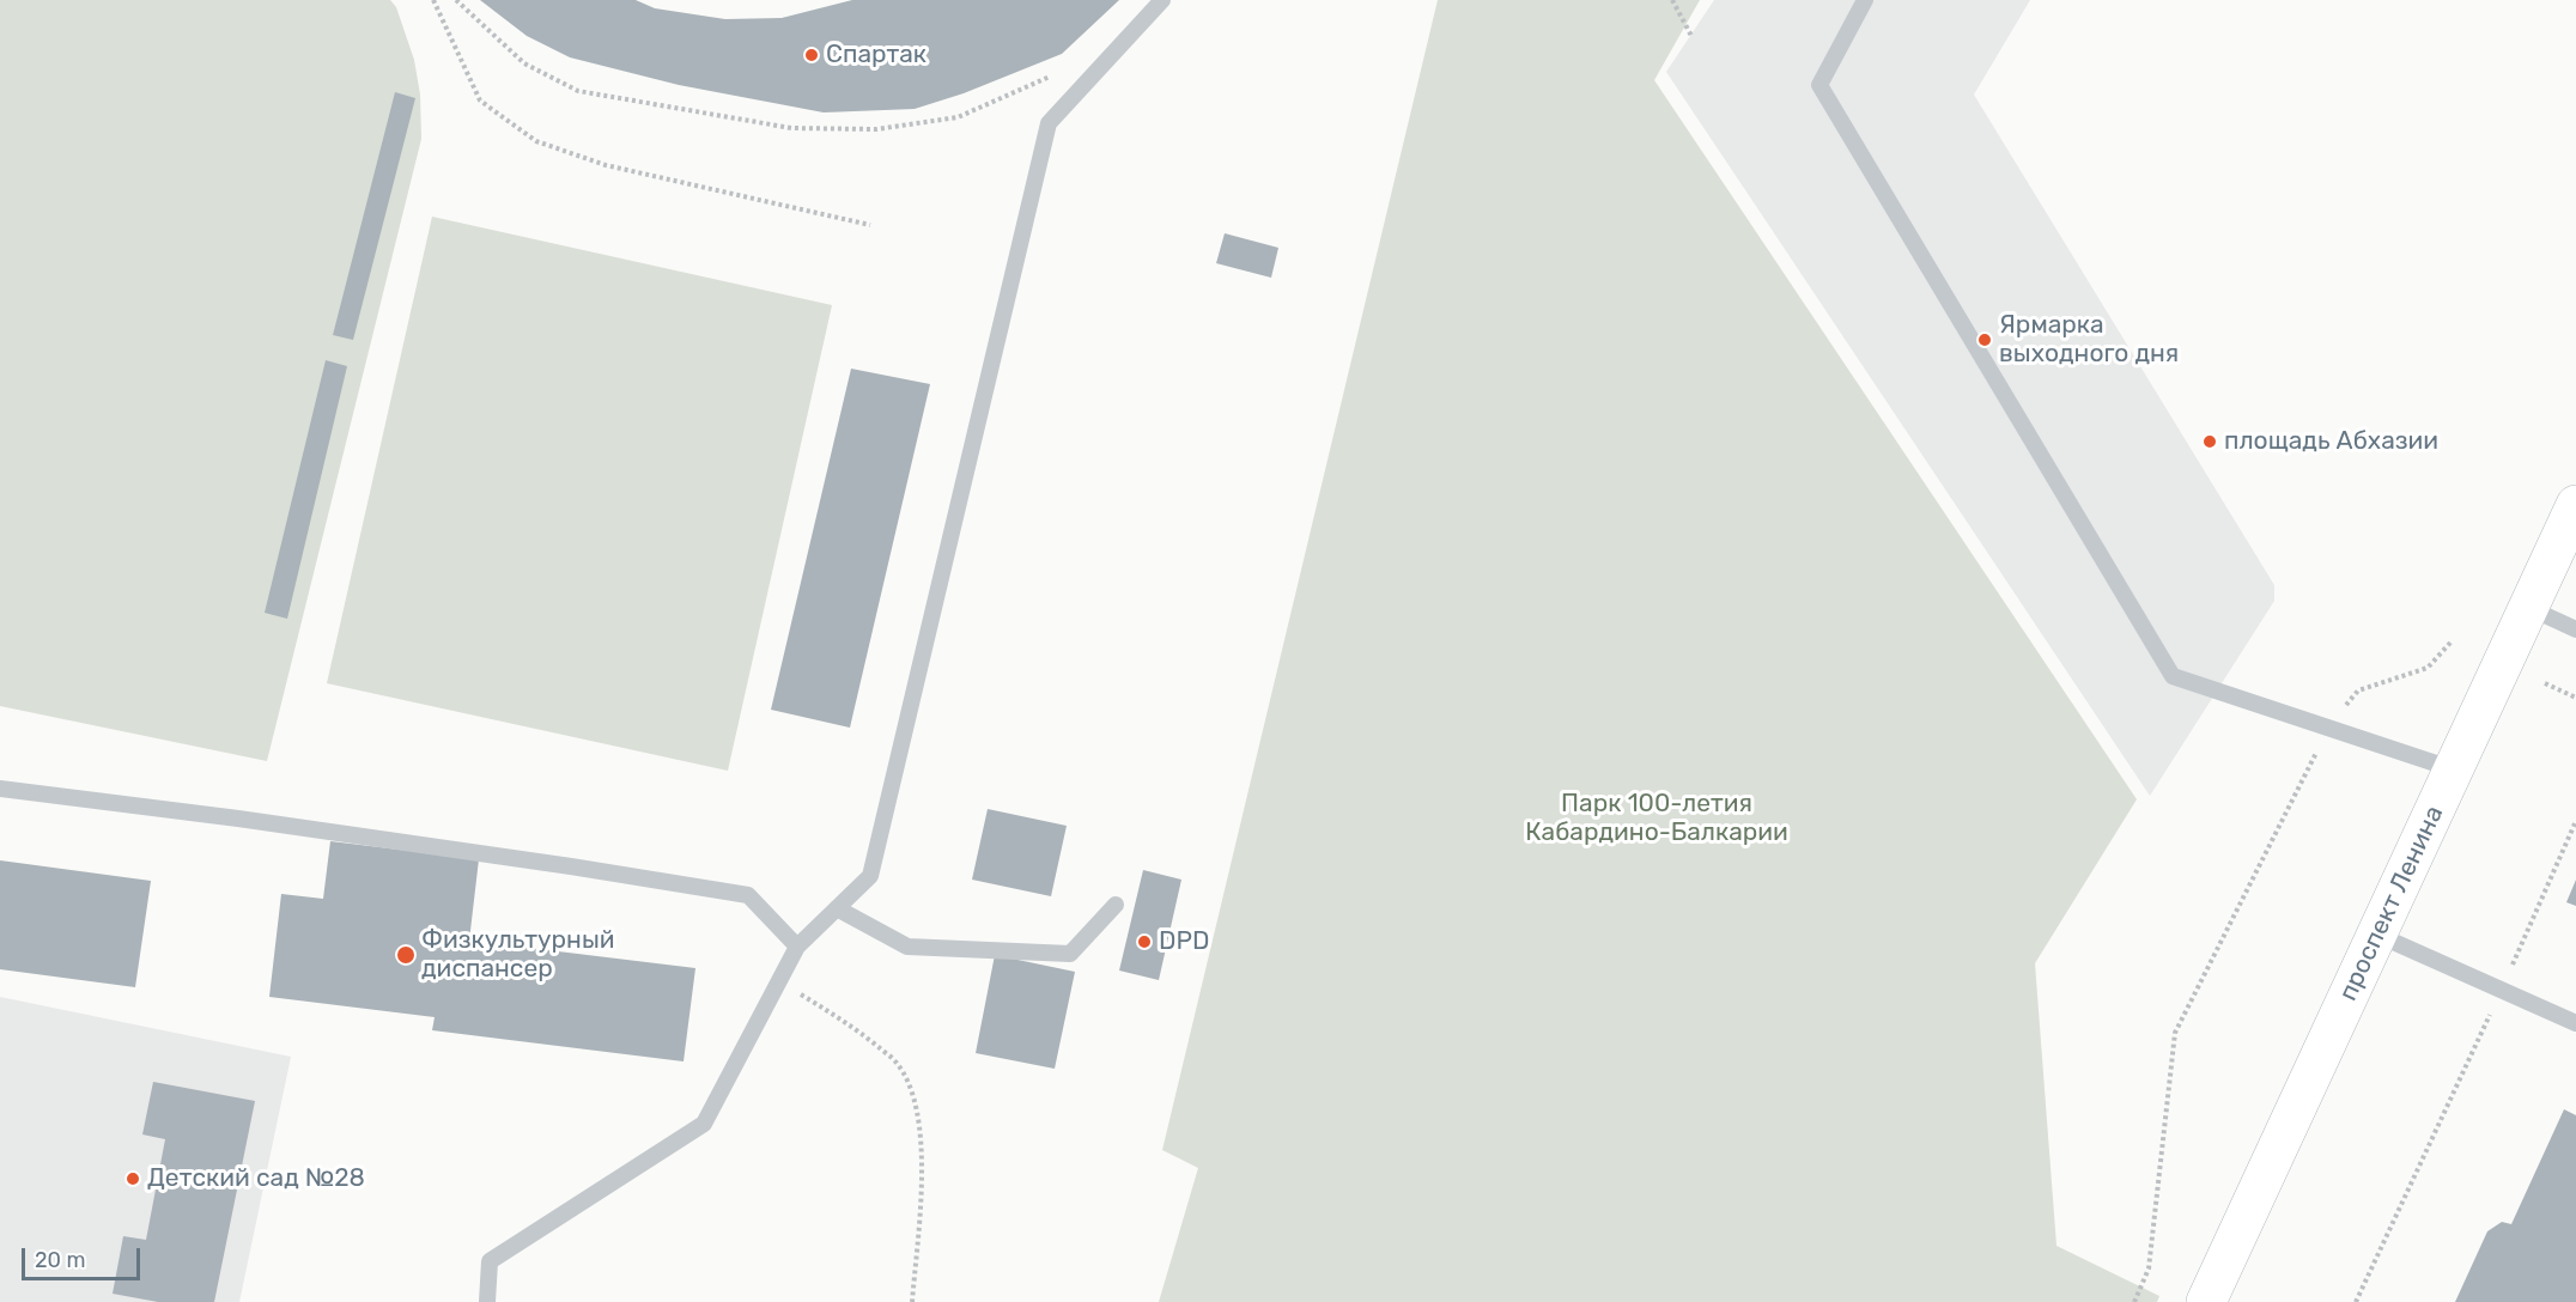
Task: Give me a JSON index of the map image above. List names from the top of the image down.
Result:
{
  "streets": {
    "main road": ["проспект Ленина"]
  },
  "parks": ["Парк 100-летия Кабардино-Балкарии"],
  "places": [
    "Спартак",
    "Ярмарка выходного дня",
    "площадь Абхазии",
    "DPD",
    "Физкультурный диспансер",
    "Детский сад №28"
  ],
  "scale_bar": "20 m"
}
